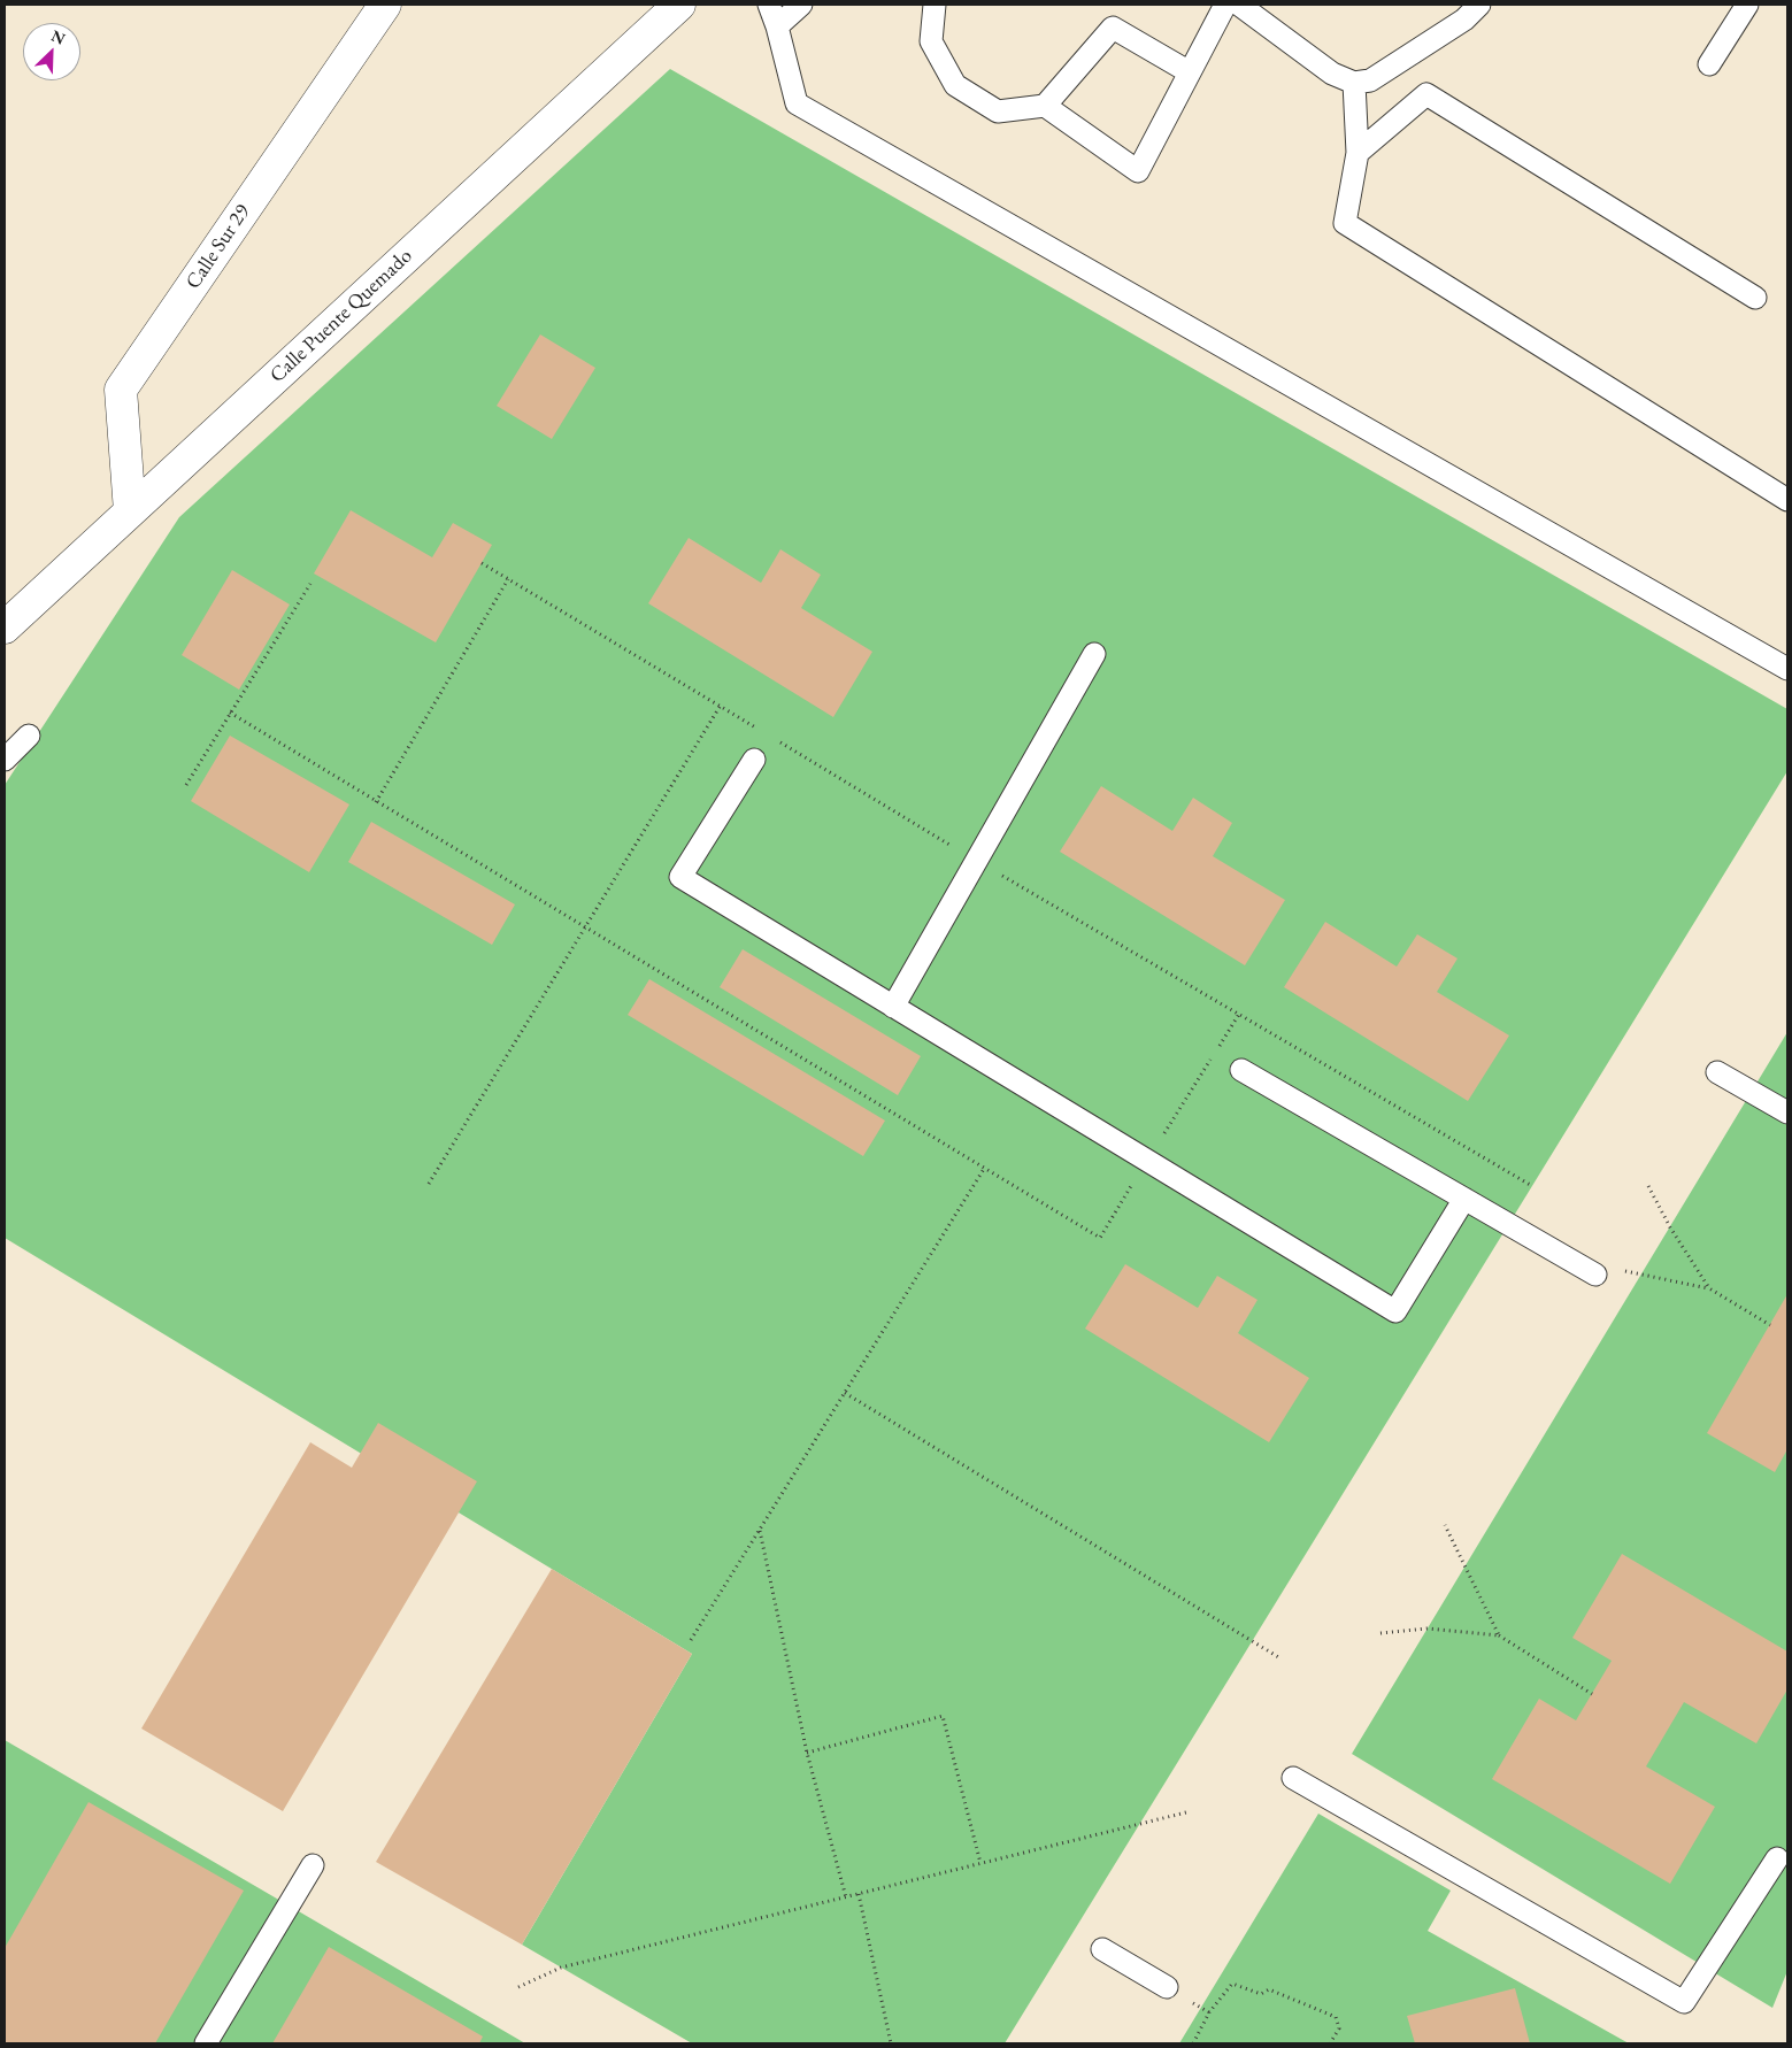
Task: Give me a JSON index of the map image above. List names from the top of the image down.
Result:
{
  "streets": {
    "street": ["Calle Sur 29", "Calle Puente Quemado"]
  },
  "crossings": [
    ["Calle Sur 29", "Calle Puente Quemado"]
  ],
  "north": "top right"
}
